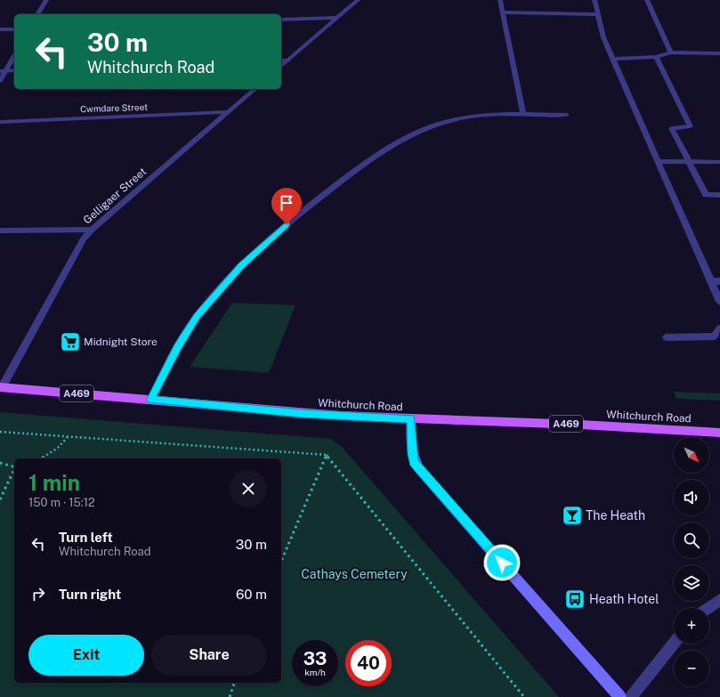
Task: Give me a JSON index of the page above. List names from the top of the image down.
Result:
{
  "streets": {
    "main road": ["A469", "Whitchurch Road"],
    "street": ["Cwmdare Street", "Gelligaer Street"]
  },
  "crossings": [
    ["Cwmdare Street", "Gelligaer Street"],
    ["Gelligaer Street", "Whitchurch Road"]
  ],
  "parks": ["Cathays Cemetery"],
  "places": {
    "supermarket": ["Midnight Store"],
    "bar": ["The Heath"],
    "bus stop": ["Heath Hotel"]
  },
  "north": "bottom right",
  "page": {
    "turn": ["30 m", "Whitchurch Road"],
    "map_buttons": ["+", "−"],
    "heading": ["1 min", "150 m · 15:12"],
    "list": [
      {
        "name": "Turn left",
        "note": "Whitchurch Road",
        "value": "30 m"
      },
      {
        "name": "Turn right",
        "value": "60 m"
      }
    ],
    "buttons": ["Exit", "Share"],
    "speed": "33 km/h",
    "limit": "40"
  }
}
